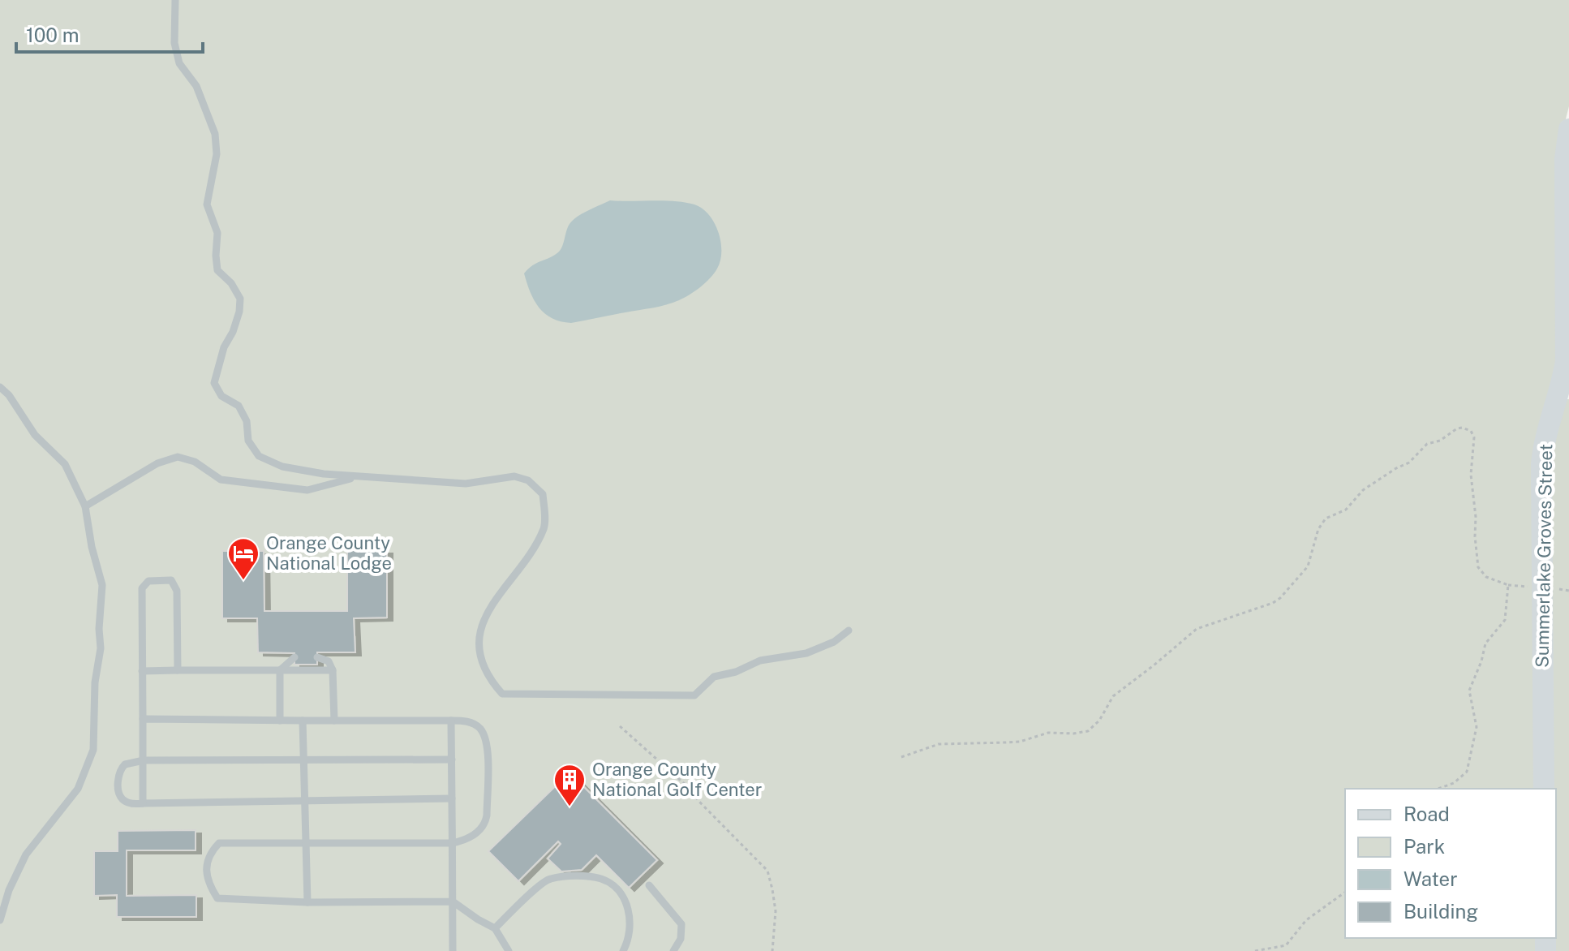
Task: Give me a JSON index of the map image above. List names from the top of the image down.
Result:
{
  "streets": {
    "street": ["Summerlake Groves Street"]
  },
  "places": {
    "hotel": ["Orange County National Lodge"],
    "building": ["Orange County National Golf Center"]
  },
  "legend": [
    "Road",
    "Park",
    "Water",
    "Building"
  ],
  "scale_bar": "100 m"
}
